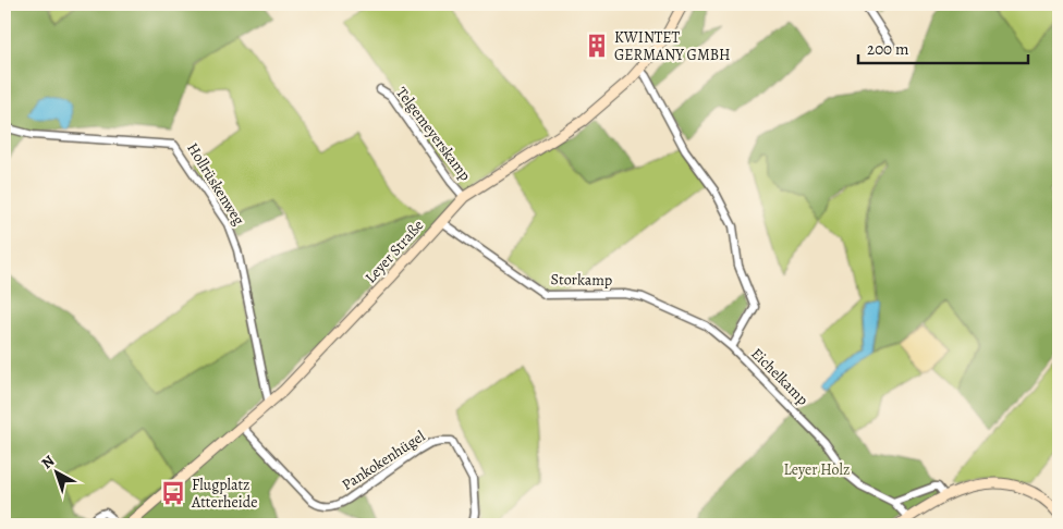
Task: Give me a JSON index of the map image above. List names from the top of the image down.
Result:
{
  "streets": {
    "street": [
      "Telgemeyerskamp",
      "Hollrüskenweg",
      "Leyer Straße",
      "Storkamp",
      "Eichelkamp",
      "Pankokenhügel"
    ]
  },
  "crossings": [
    ["Telgemeyerskamp", "Leyer Straße"],
    ["Hollrüskenweg", "Leyer Straße"],
    ["Leyer Straße", "Storkamp"],
    ["Leyer Straße", "Eichelkamp"],
    ["Leyer Straße", "Pankokenhügel"],
    ["Storkamp", "Eichelkamp"]
  ],
  "parks": ["Leyer Holz"],
  "places": {
    "building": ["KWINTET GERMANY GMBH"],
    "bus stop": ["Flugplatz Atterheide"]
  },
  "scale_bar": "200 m",
  "north": "top left"
}
